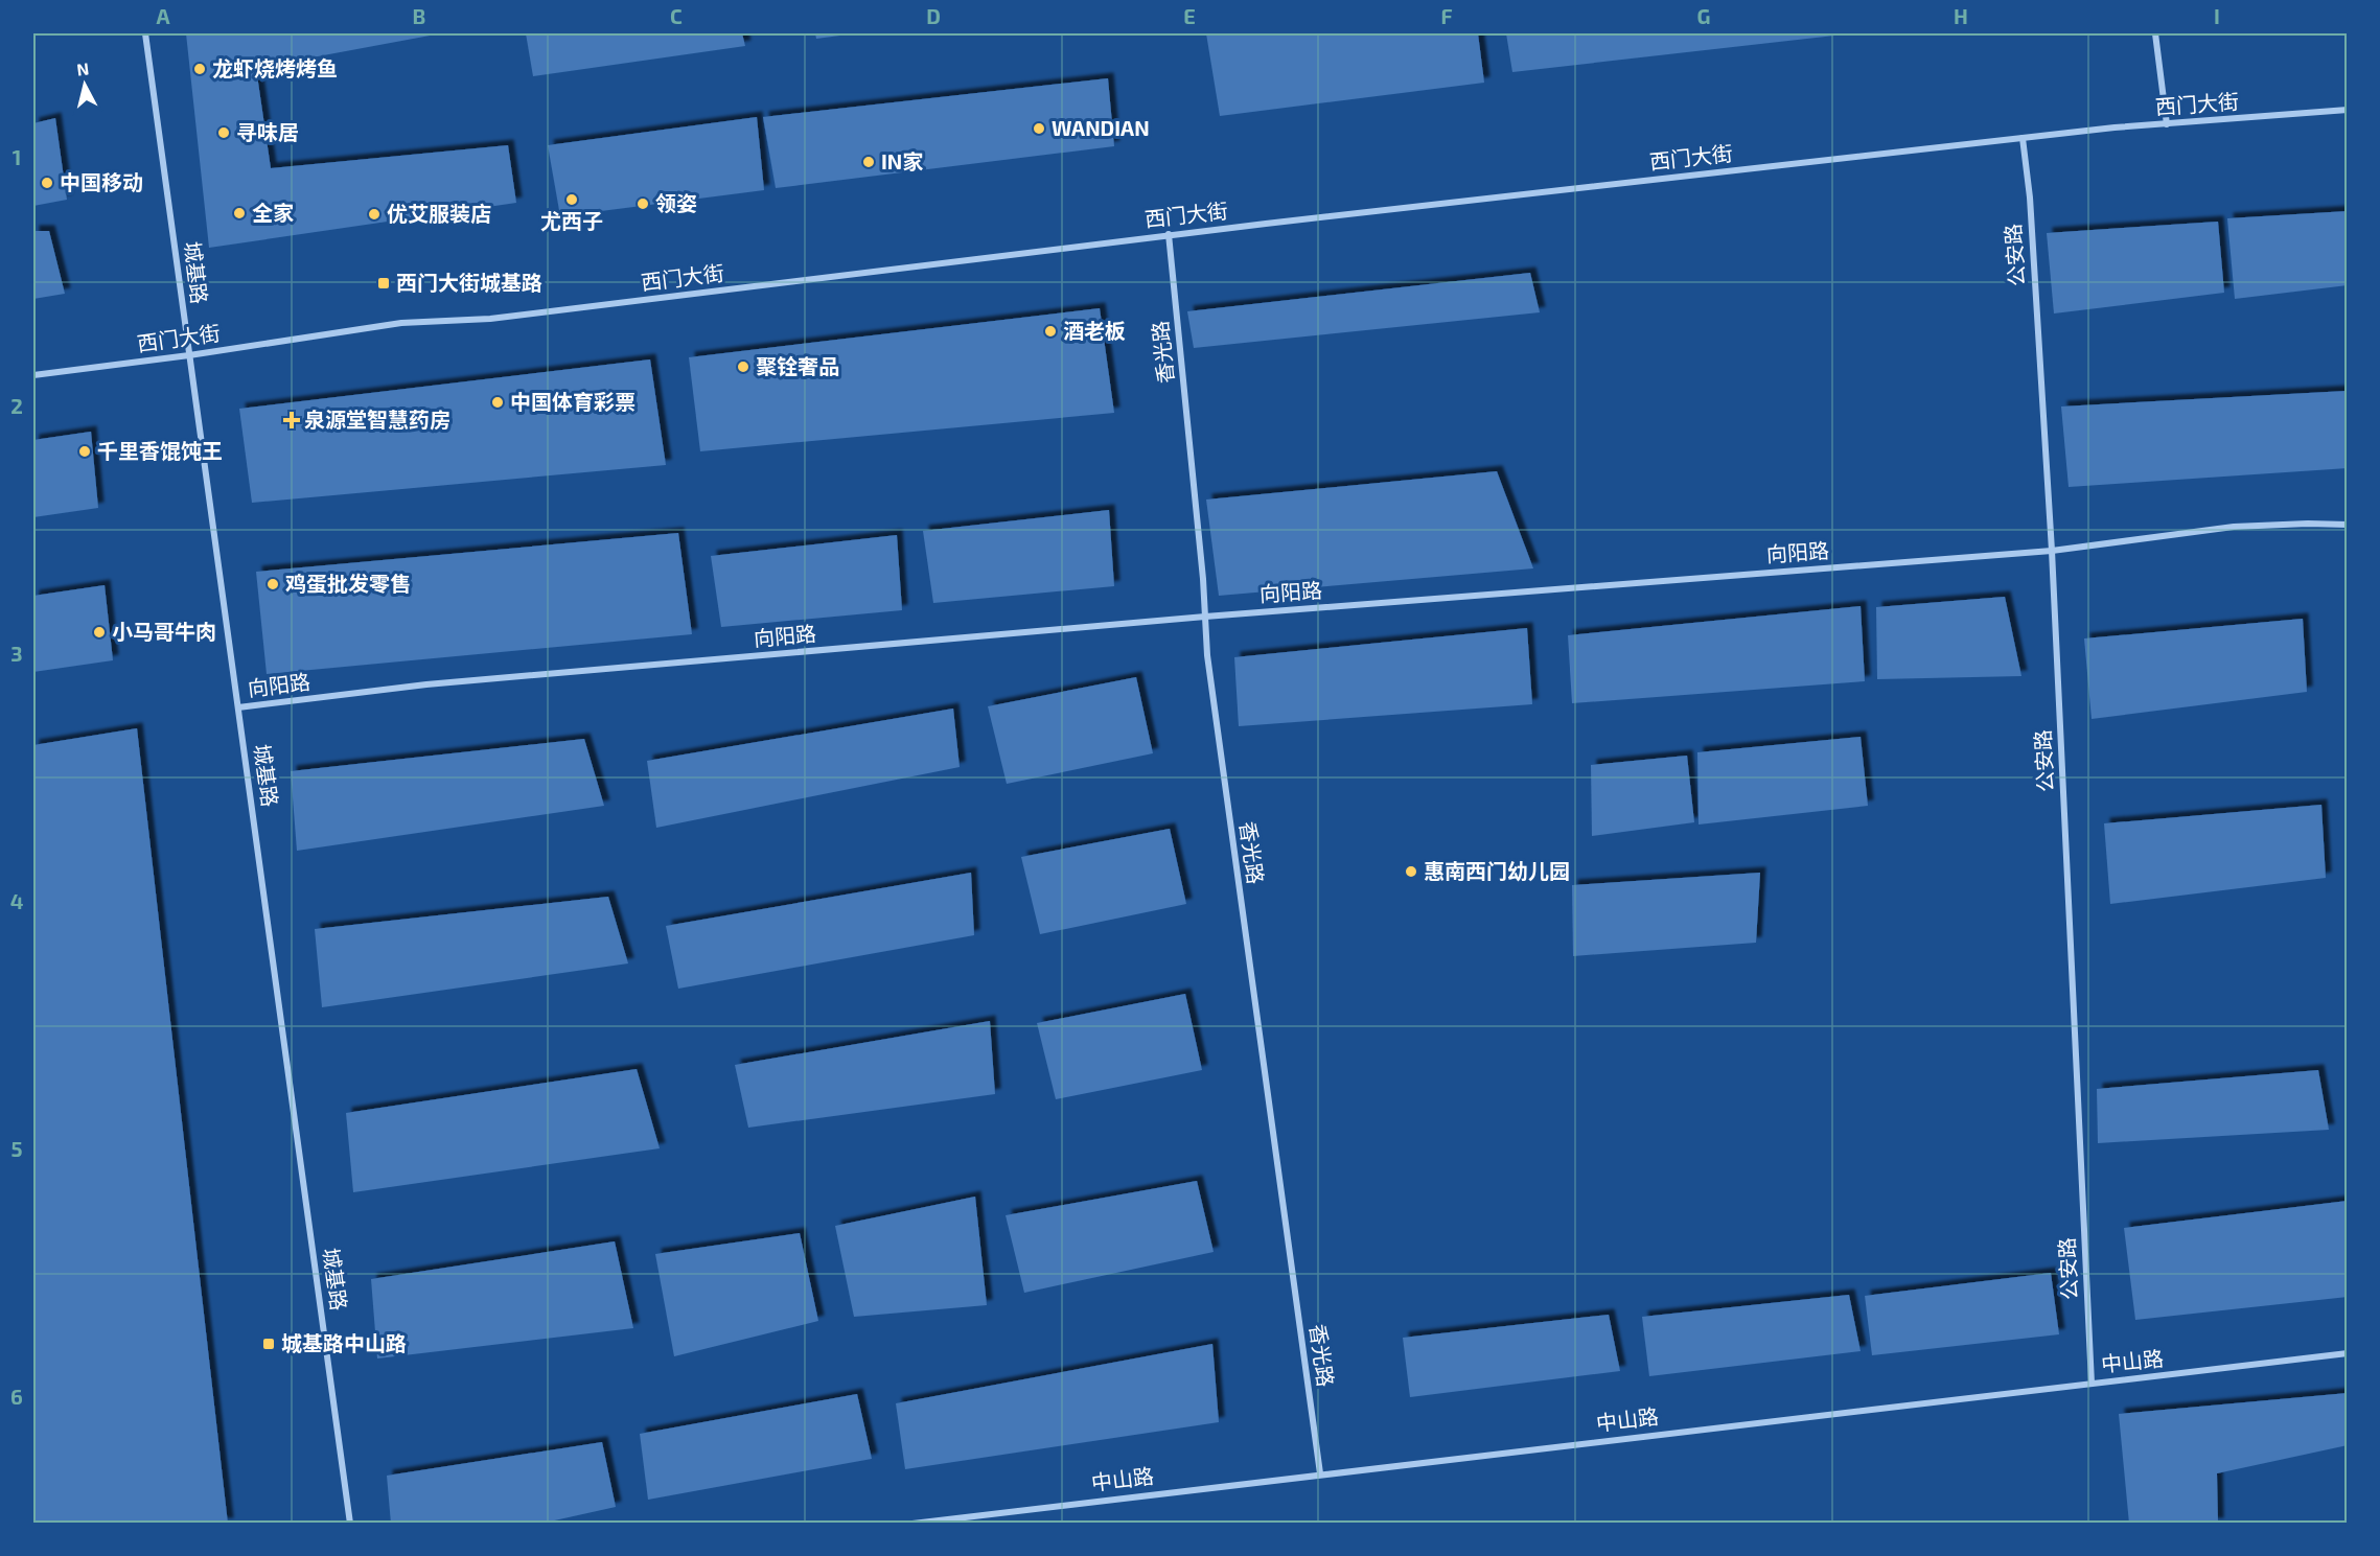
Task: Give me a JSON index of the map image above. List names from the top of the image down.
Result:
{
  "streets": {
    "street": [
      "西门大街",
      "公安路",
      "城基路",
      "香光路",
      "向阳路",
      "中山路"
    ]
  },
  "crossings": [
    ["西门大街", "公安路"],
    ["西门大街", "城基路"],
    ["西门大街", "香光路"],
    ["公安路", "向阳路"],
    ["公安路", "中山路"],
    ["城基路", "向阳路"],
    ["香光路", "向阳路"],
    ["香光路", "中山路"]
  ],
  "places": {
    "other": [
      "龙虾烧烤烤鱼",
      "WANDIAN",
      "寻味居",
      "IN家",
      "中国移动",
      "尤西子",
      "领姿",
      "全家",
      "优艾服装店",
      "酒老板",
      "聚铨奢品",
      "中国体育彩票",
      "千里香馄饨王",
      "鸡蛋批发零售",
      "小马哥牛肉",
      "惠南西门幼儿园"
    ],
    "transit": ["西门大街城基路", "城基路中山路"],
    "health": ["泉源堂智慧药房"]
  },
  "north": "top",
  "grid": {
    "columns": [
      "A",
      "B",
      "C",
      "D",
      "E",
      "F",
      "G",
      "H",
      "I"
    ],
    "rows": [
      "1",
      "2",
      "3",
      "4",
      "5",
      "6"
    ]
  }
}
